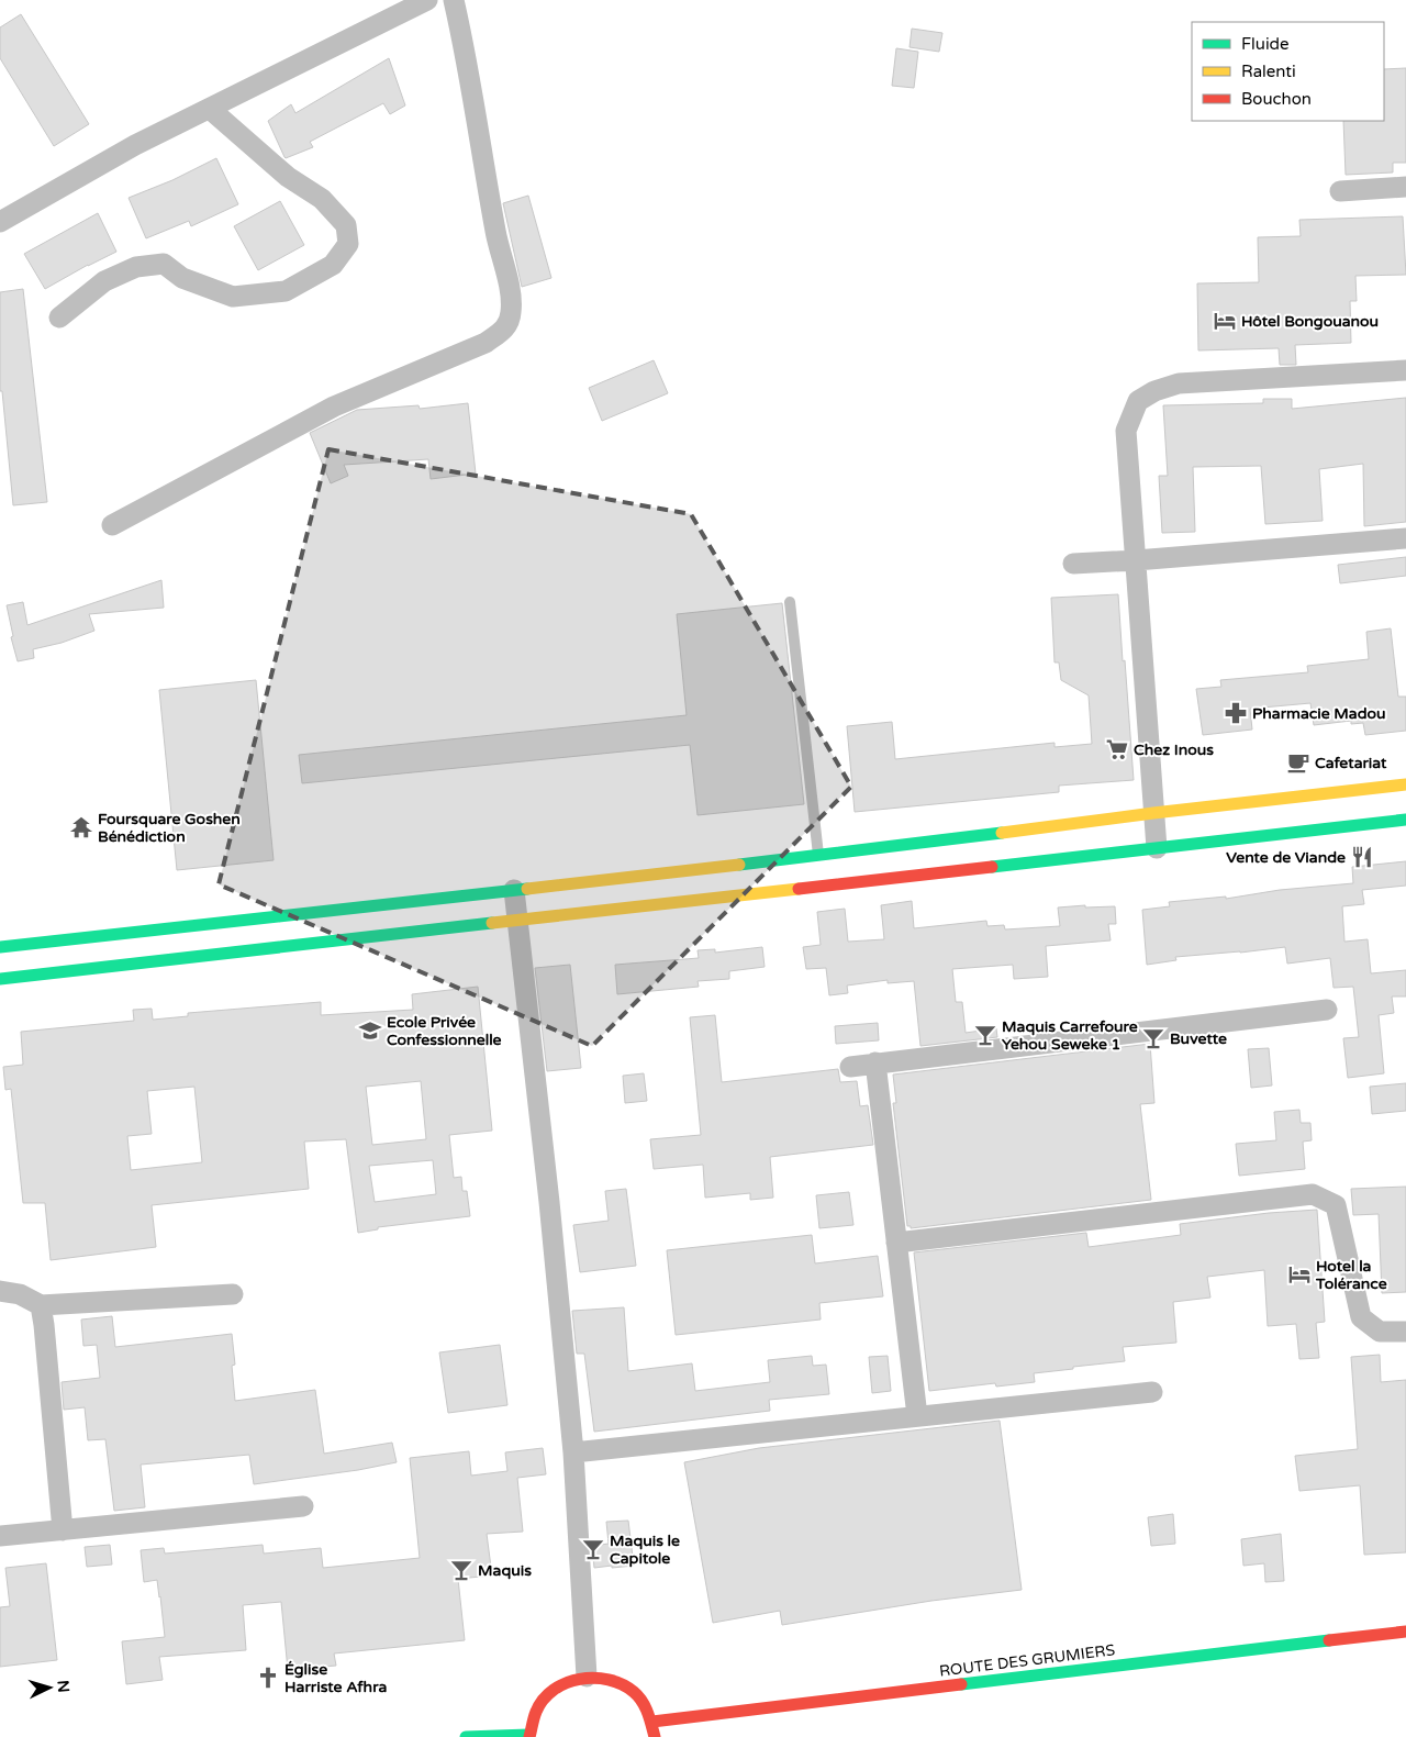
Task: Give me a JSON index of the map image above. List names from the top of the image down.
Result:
{
  "streets": {
    "main road": ["ROUTE DES GRUMIERS"]
  },
  "places": {
    "hotel": ["Hôtel Bongouanou", "Hotel la Tolérance"],
    "pharmacy": ["Pharmacie Madou"],
    "supermarket": ["Chez Inous"],
    "cafe": ["Cafetariat"],
    "temple": ["Foursquare Goshen Bénédiction"],
    "restaurant": ["Vente de Viande"],
    "school or university": ["Ecole Privée Confessionnelle"],
    "bar": [
      "Maquis Carrefoure Yehou Seweke 1",
      "Buvette",
      "Maquis le Capitole",
      "Maquis"
    ],
    "church": ["Église Harriste Afhra"]
  },
  "legend": ["Fluide", "Ralenti", "Bouchon"],
  "north": "right"
}
